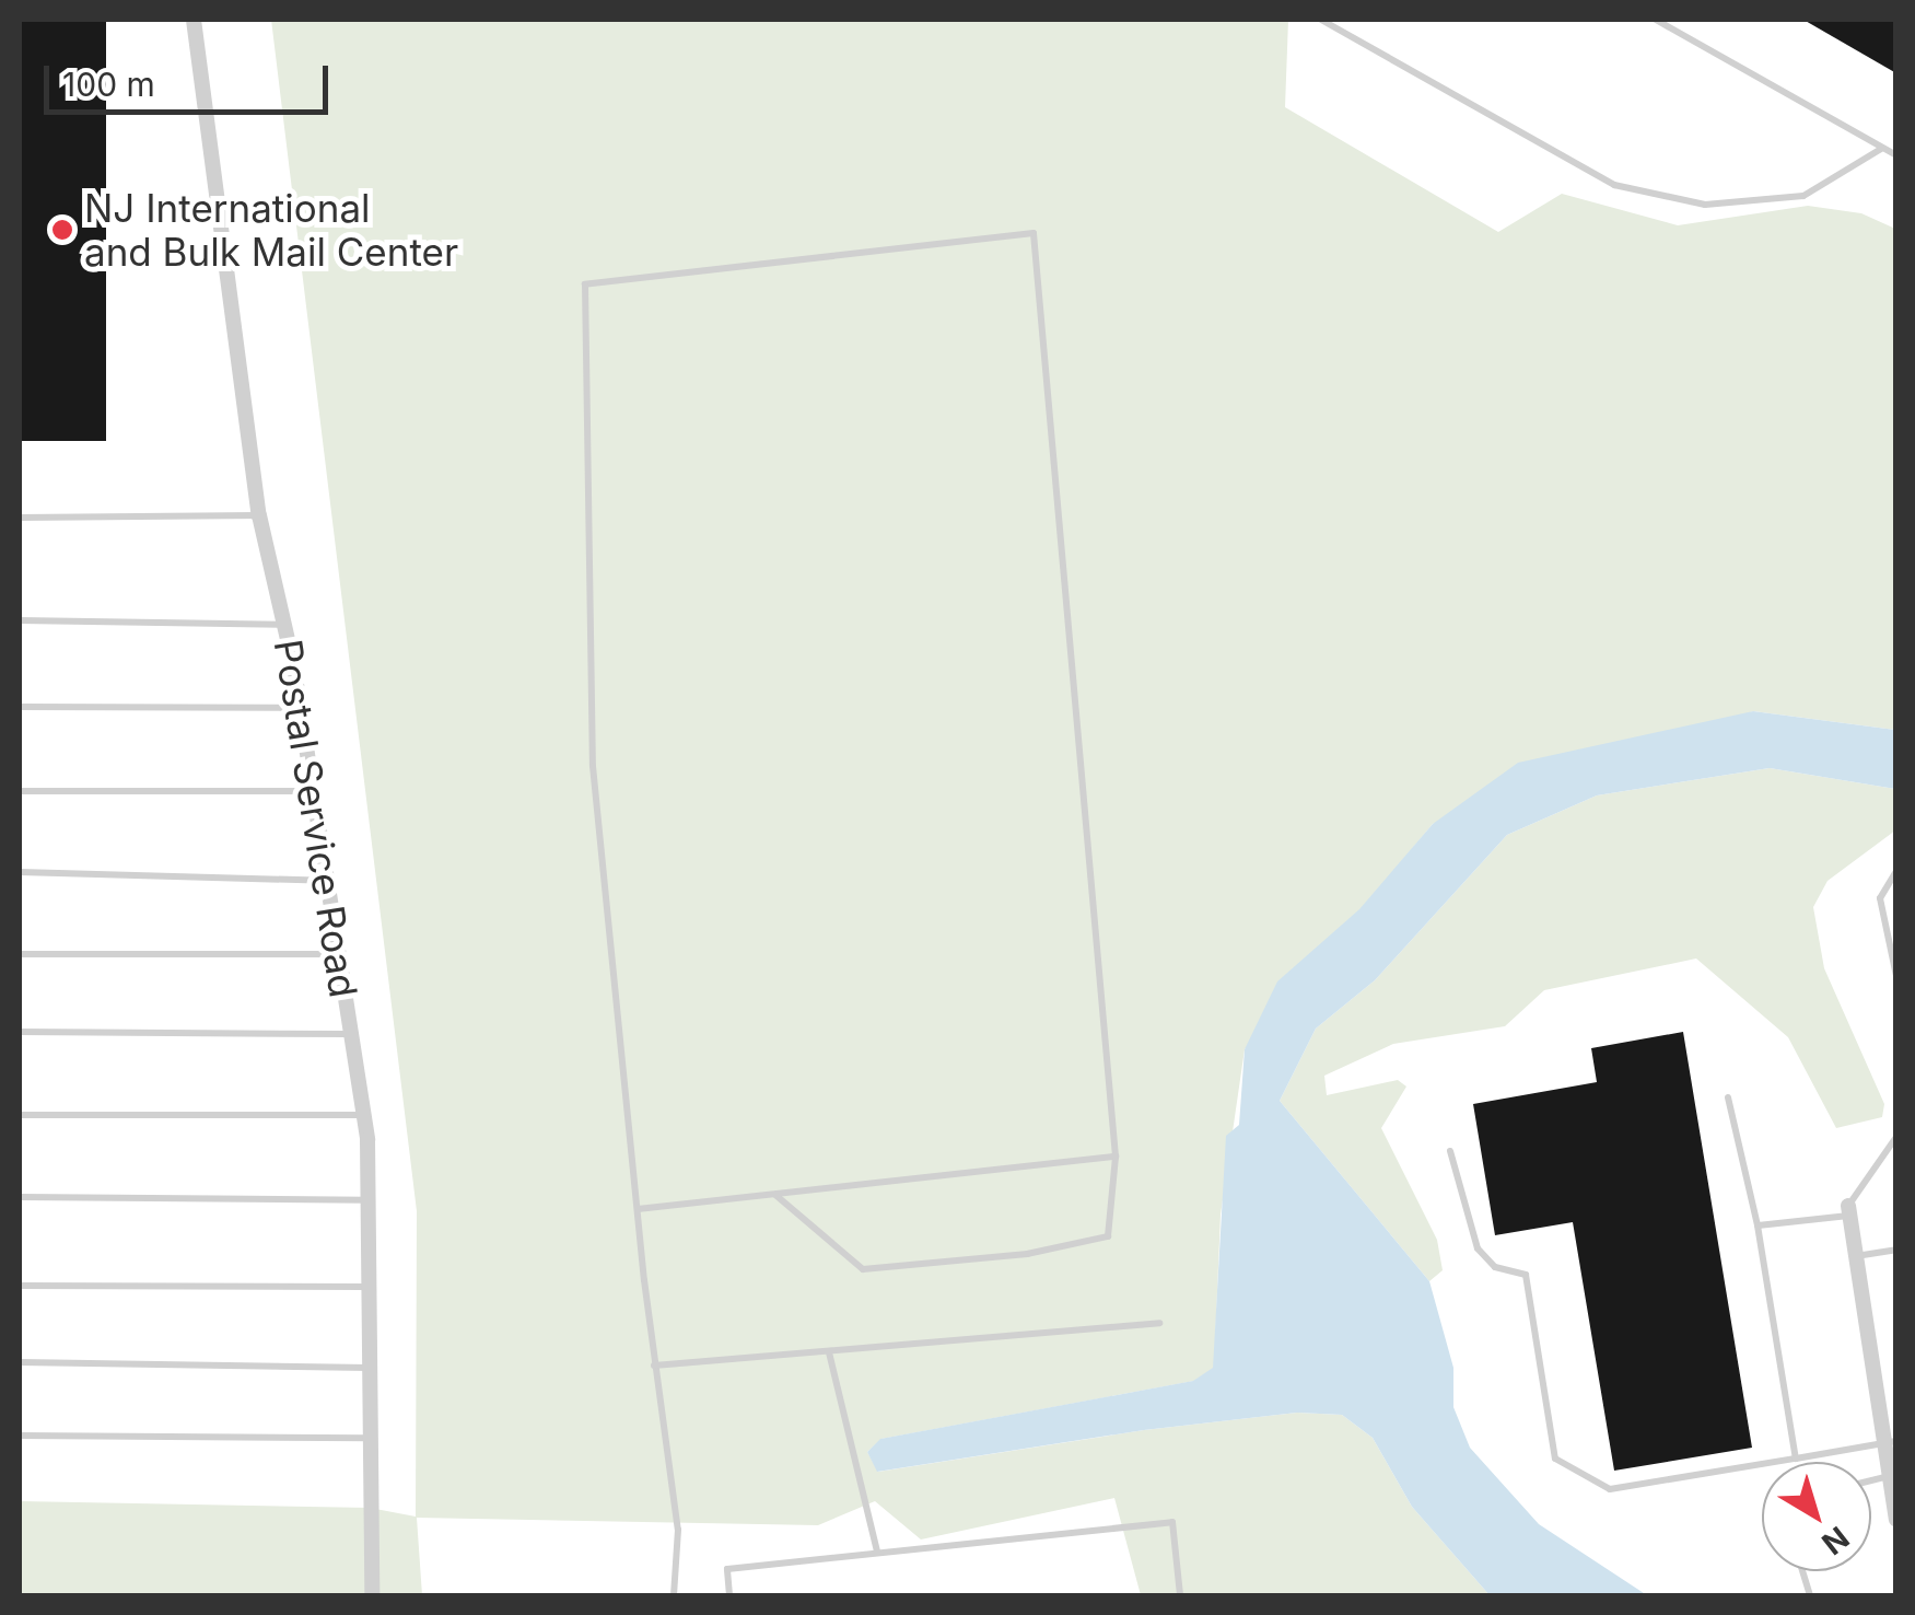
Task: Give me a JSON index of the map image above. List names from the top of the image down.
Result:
{
  "streets": {
    "street": ["Postal Service Road"]
  },
  "places": ["NJ International and Bulk Mail Center"],
  "scale_bar": "100 m",
  "north": "bottom right"
}
